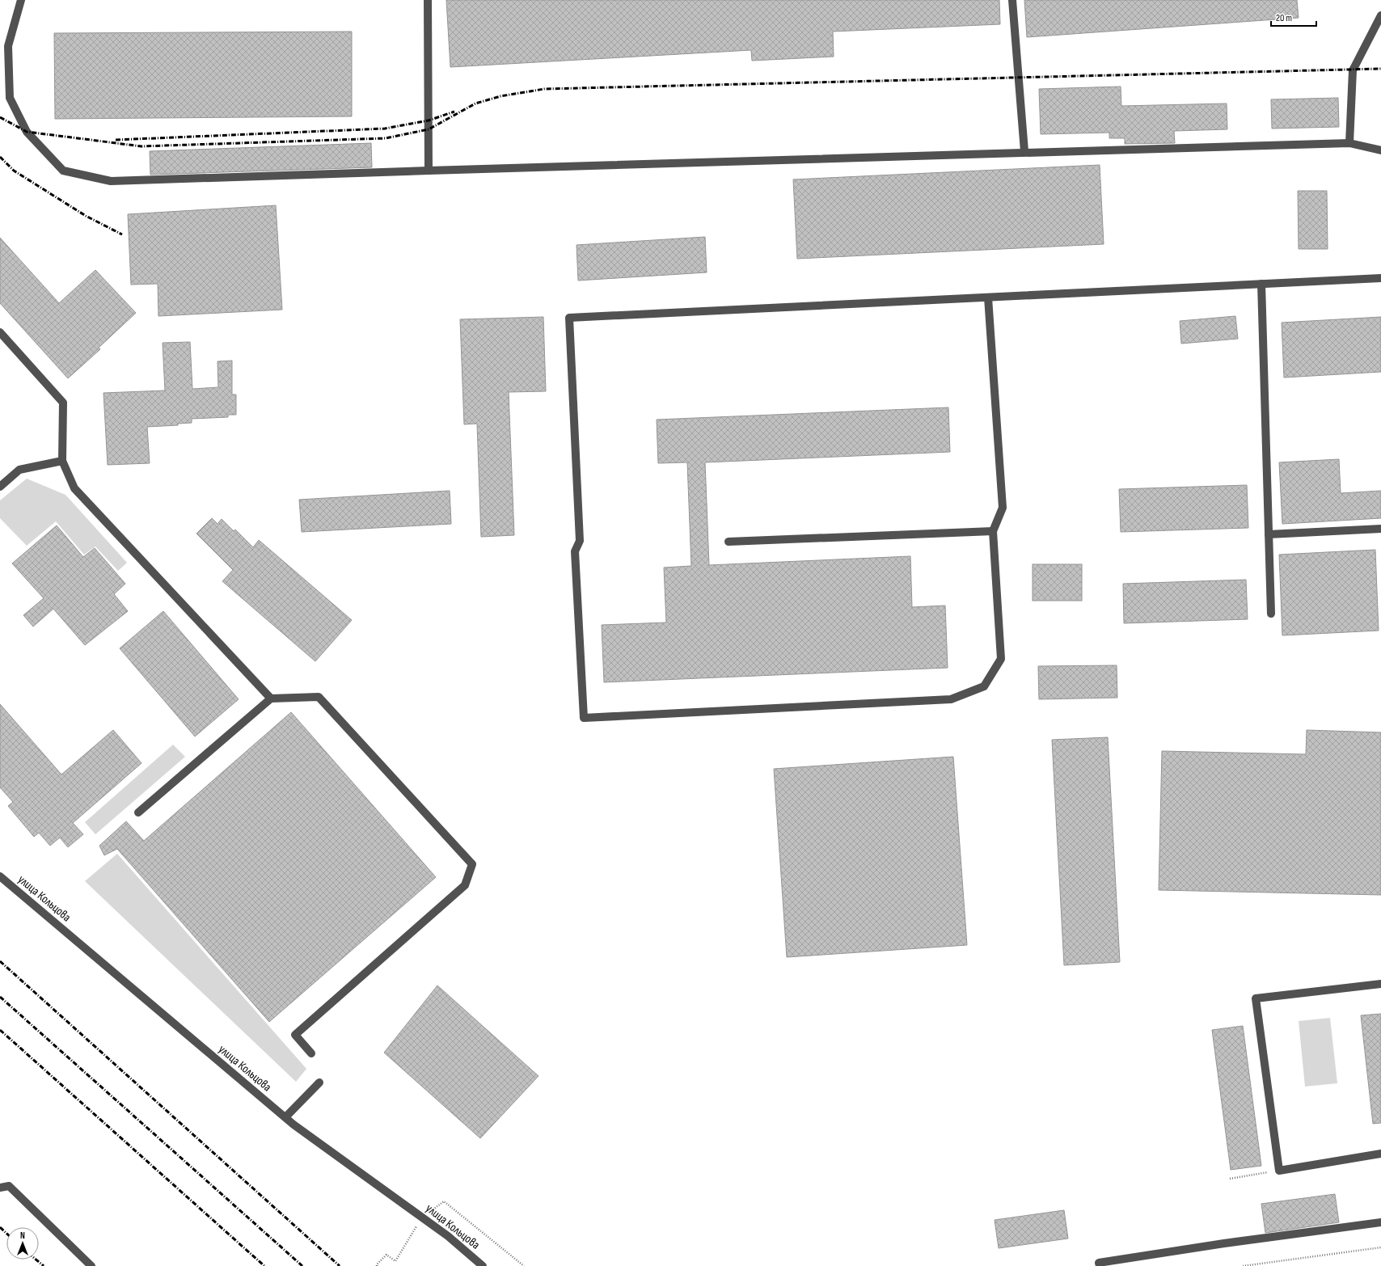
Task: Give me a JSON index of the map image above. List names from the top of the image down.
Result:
{
  "streets": {
    "street": ["улица Кольцова"]
  },
  "scale_bar": "20 m",
  "north": "top"
}
